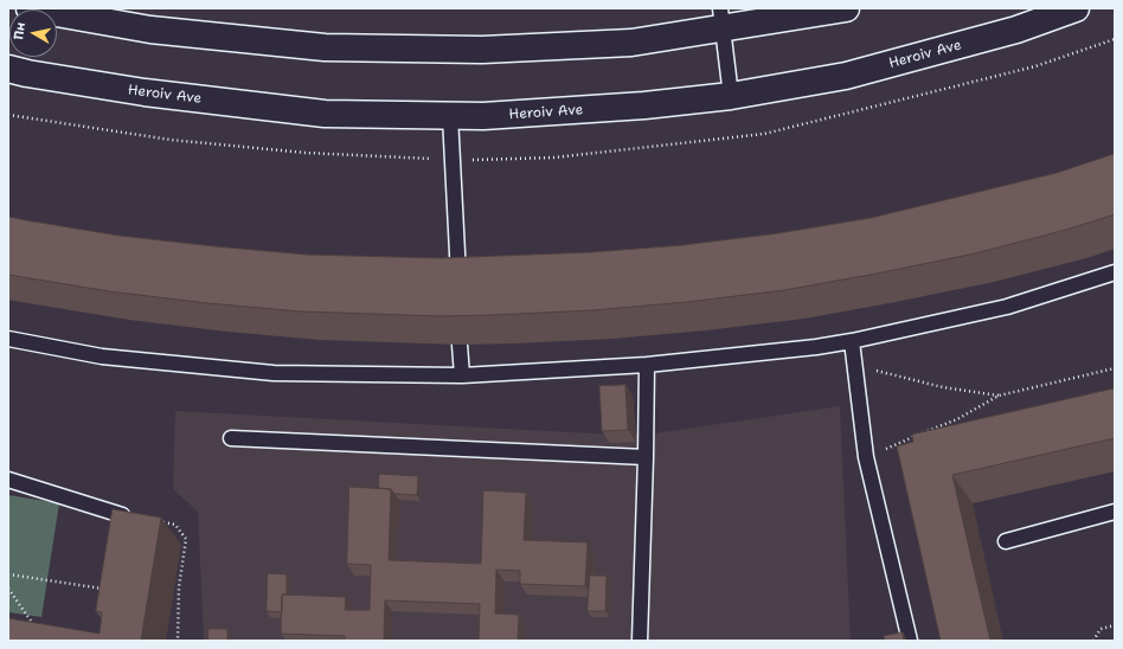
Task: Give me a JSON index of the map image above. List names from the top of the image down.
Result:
{
  "streets": {
    "main road": ["Heroiv Ave"]
  },
  "north": "left"
}
